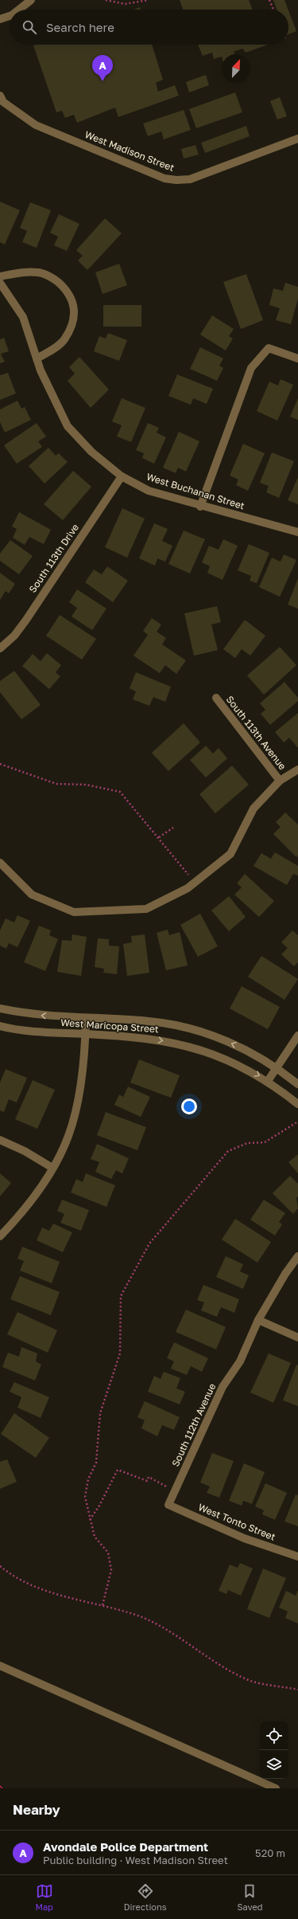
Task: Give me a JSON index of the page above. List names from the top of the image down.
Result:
{
  "streets": {
    "street": [
      "West Madison Street",
      "West Buchanan Street",
      "South 113th Drive",
      "South 113th Avenue",
      "West Maricopa Street",
      "South 112th Avenue",
      "West Tonto Street"
    ]
  },
  "crossings": [
    ["West Buchanan Street", "South 113th Drive"],
    ["South 112th Avenue", "West Tonto Street"]
  ],
  "north": "top right",
  "page": {
    "search": "Search here",
    "pins": "A",
    "heading": "Nearby",
    "list": [
      {
        "mark": "A",
        "name": "Avondale Police Department",
        "note": "Public building · West Madison Street",
        "value": "520 m"
      }
    ],
    "nav": ["Map", "Directions", "Saved"]
  }
}
